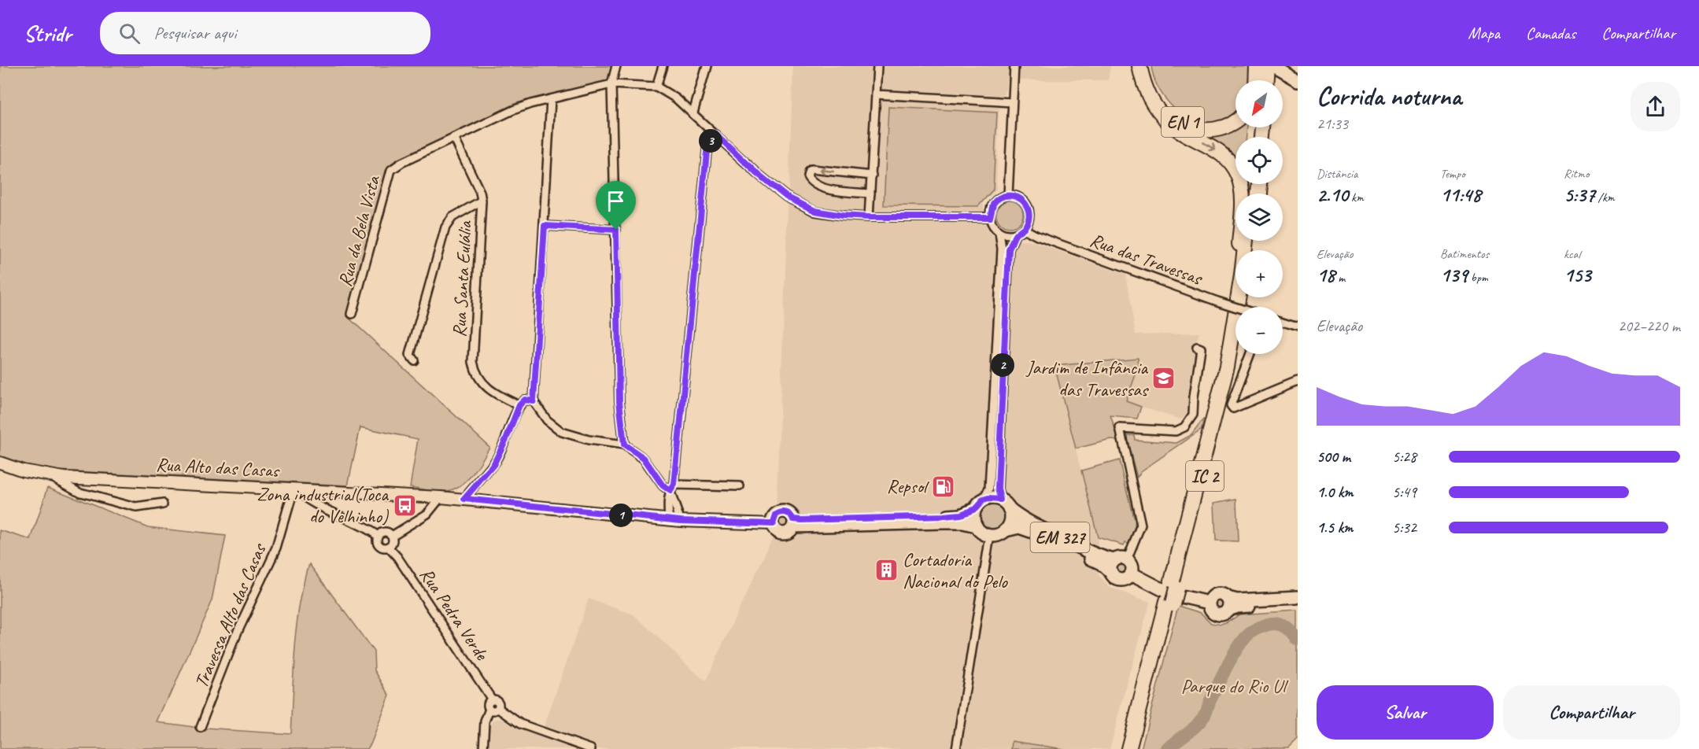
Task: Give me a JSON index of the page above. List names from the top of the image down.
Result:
{
  "streets": {
    "highway": ["EN 1", "IC 2"],
    "main road": ["Rua Alto das Casas", "EM 327"],
    "street": [
      "Rua da Bela Vista",
      "Rua das Travessas",
      "Rua Santa Eulália",
      "Rua Pedra Verde",
      "Travessa Alto das Casas"
    ]
  },
  "crossings": [
    ["Rua da Bela Vista", "Rua Santa Eulália"],
    ["Rua Alto das Casas", "Travessa Alto das Casas"]
  ],
  "parks": ["Parque do Rio Ul"],
  "places": {
    "school or university": ["Jardim de Infância das Travessas"],
    "fuel station": ["Repsol"],
    "bus stop": ["Zona industrial(Toca do Velhinho)"],
    "building": ["Cortadoria Nacional do Pelo"]
  },
  "north": "bottom left",
  "page": {
    "header": "Stridr",
    "search": "Pesquisar aqui",
    "nav": ["Mapa", "Camadas", "Compartilhar"],
    "heading": ["Corrida noturna", "21:33"],
    "map_buttons": ["+", "−"],
    "pins": ["3", "2", "1"],
    "stats": [
      ["Distância", "2.10 km"],
      ["Tempo", "11:48"],
      ["Ritmo", "5:37 /km"],
      ["Elevação", "18 m"],
      ["Batimentos", "139 bpm"],
      ["kcal", "153"]
    ],
    "chart": ["Elevação", "202–220 m"],
    "list": [
      {
        "name": "500 m",
        "note": "5:28"
      },
      {
        "name": "1.0 km",
        "note": "5:49"
      },
      {
        "name": "1.5 km",
        "note": "5:32"
      }
    ],
    "buttons": ["Salvar", "Compartilhar"]
  }
}
